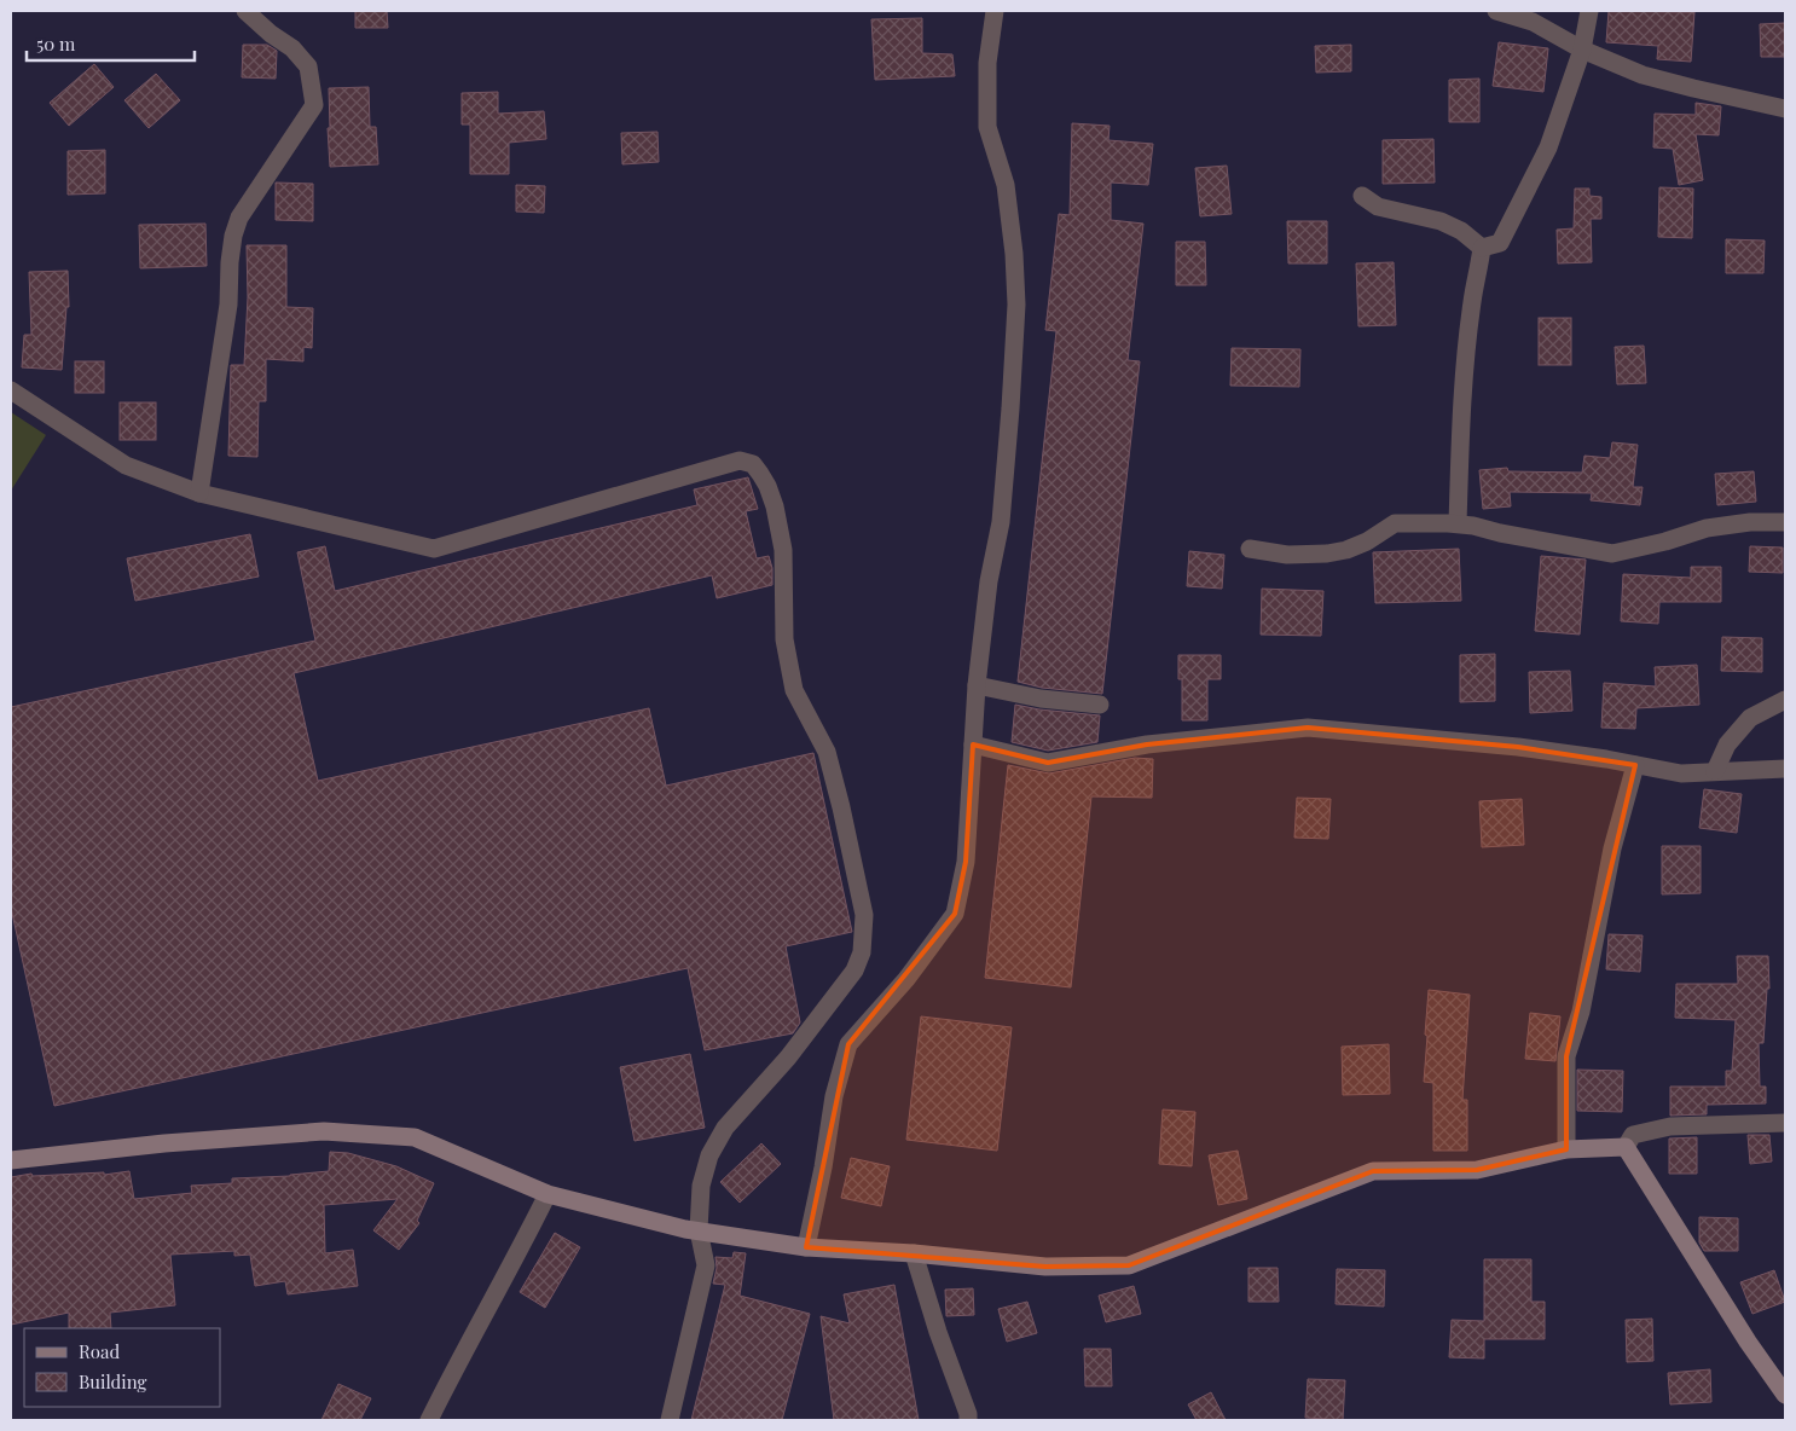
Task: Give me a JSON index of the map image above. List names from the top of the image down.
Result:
{
  "legend": ["Road", "Building"],
  "scale_bar": "50 m"
}
